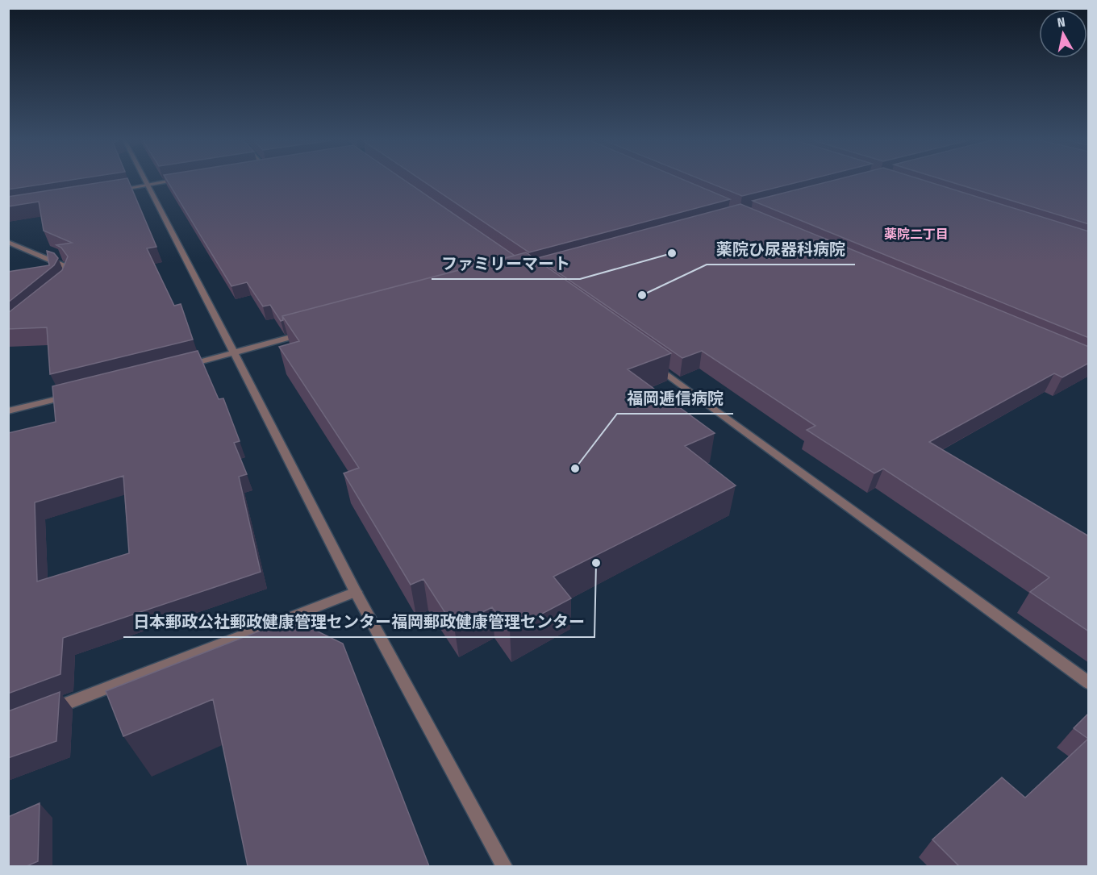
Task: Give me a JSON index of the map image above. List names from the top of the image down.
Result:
{
  "districts": ["薬院二丁目"],
  "places": [
    "ファミリーマート",
    "薬院ひ尿器科病院",
    "福岡逓信病院",
    "日本郵政公社郵政健康管理センター福岡郵政健康管理センター"
  ],
  "north": "top"
}
